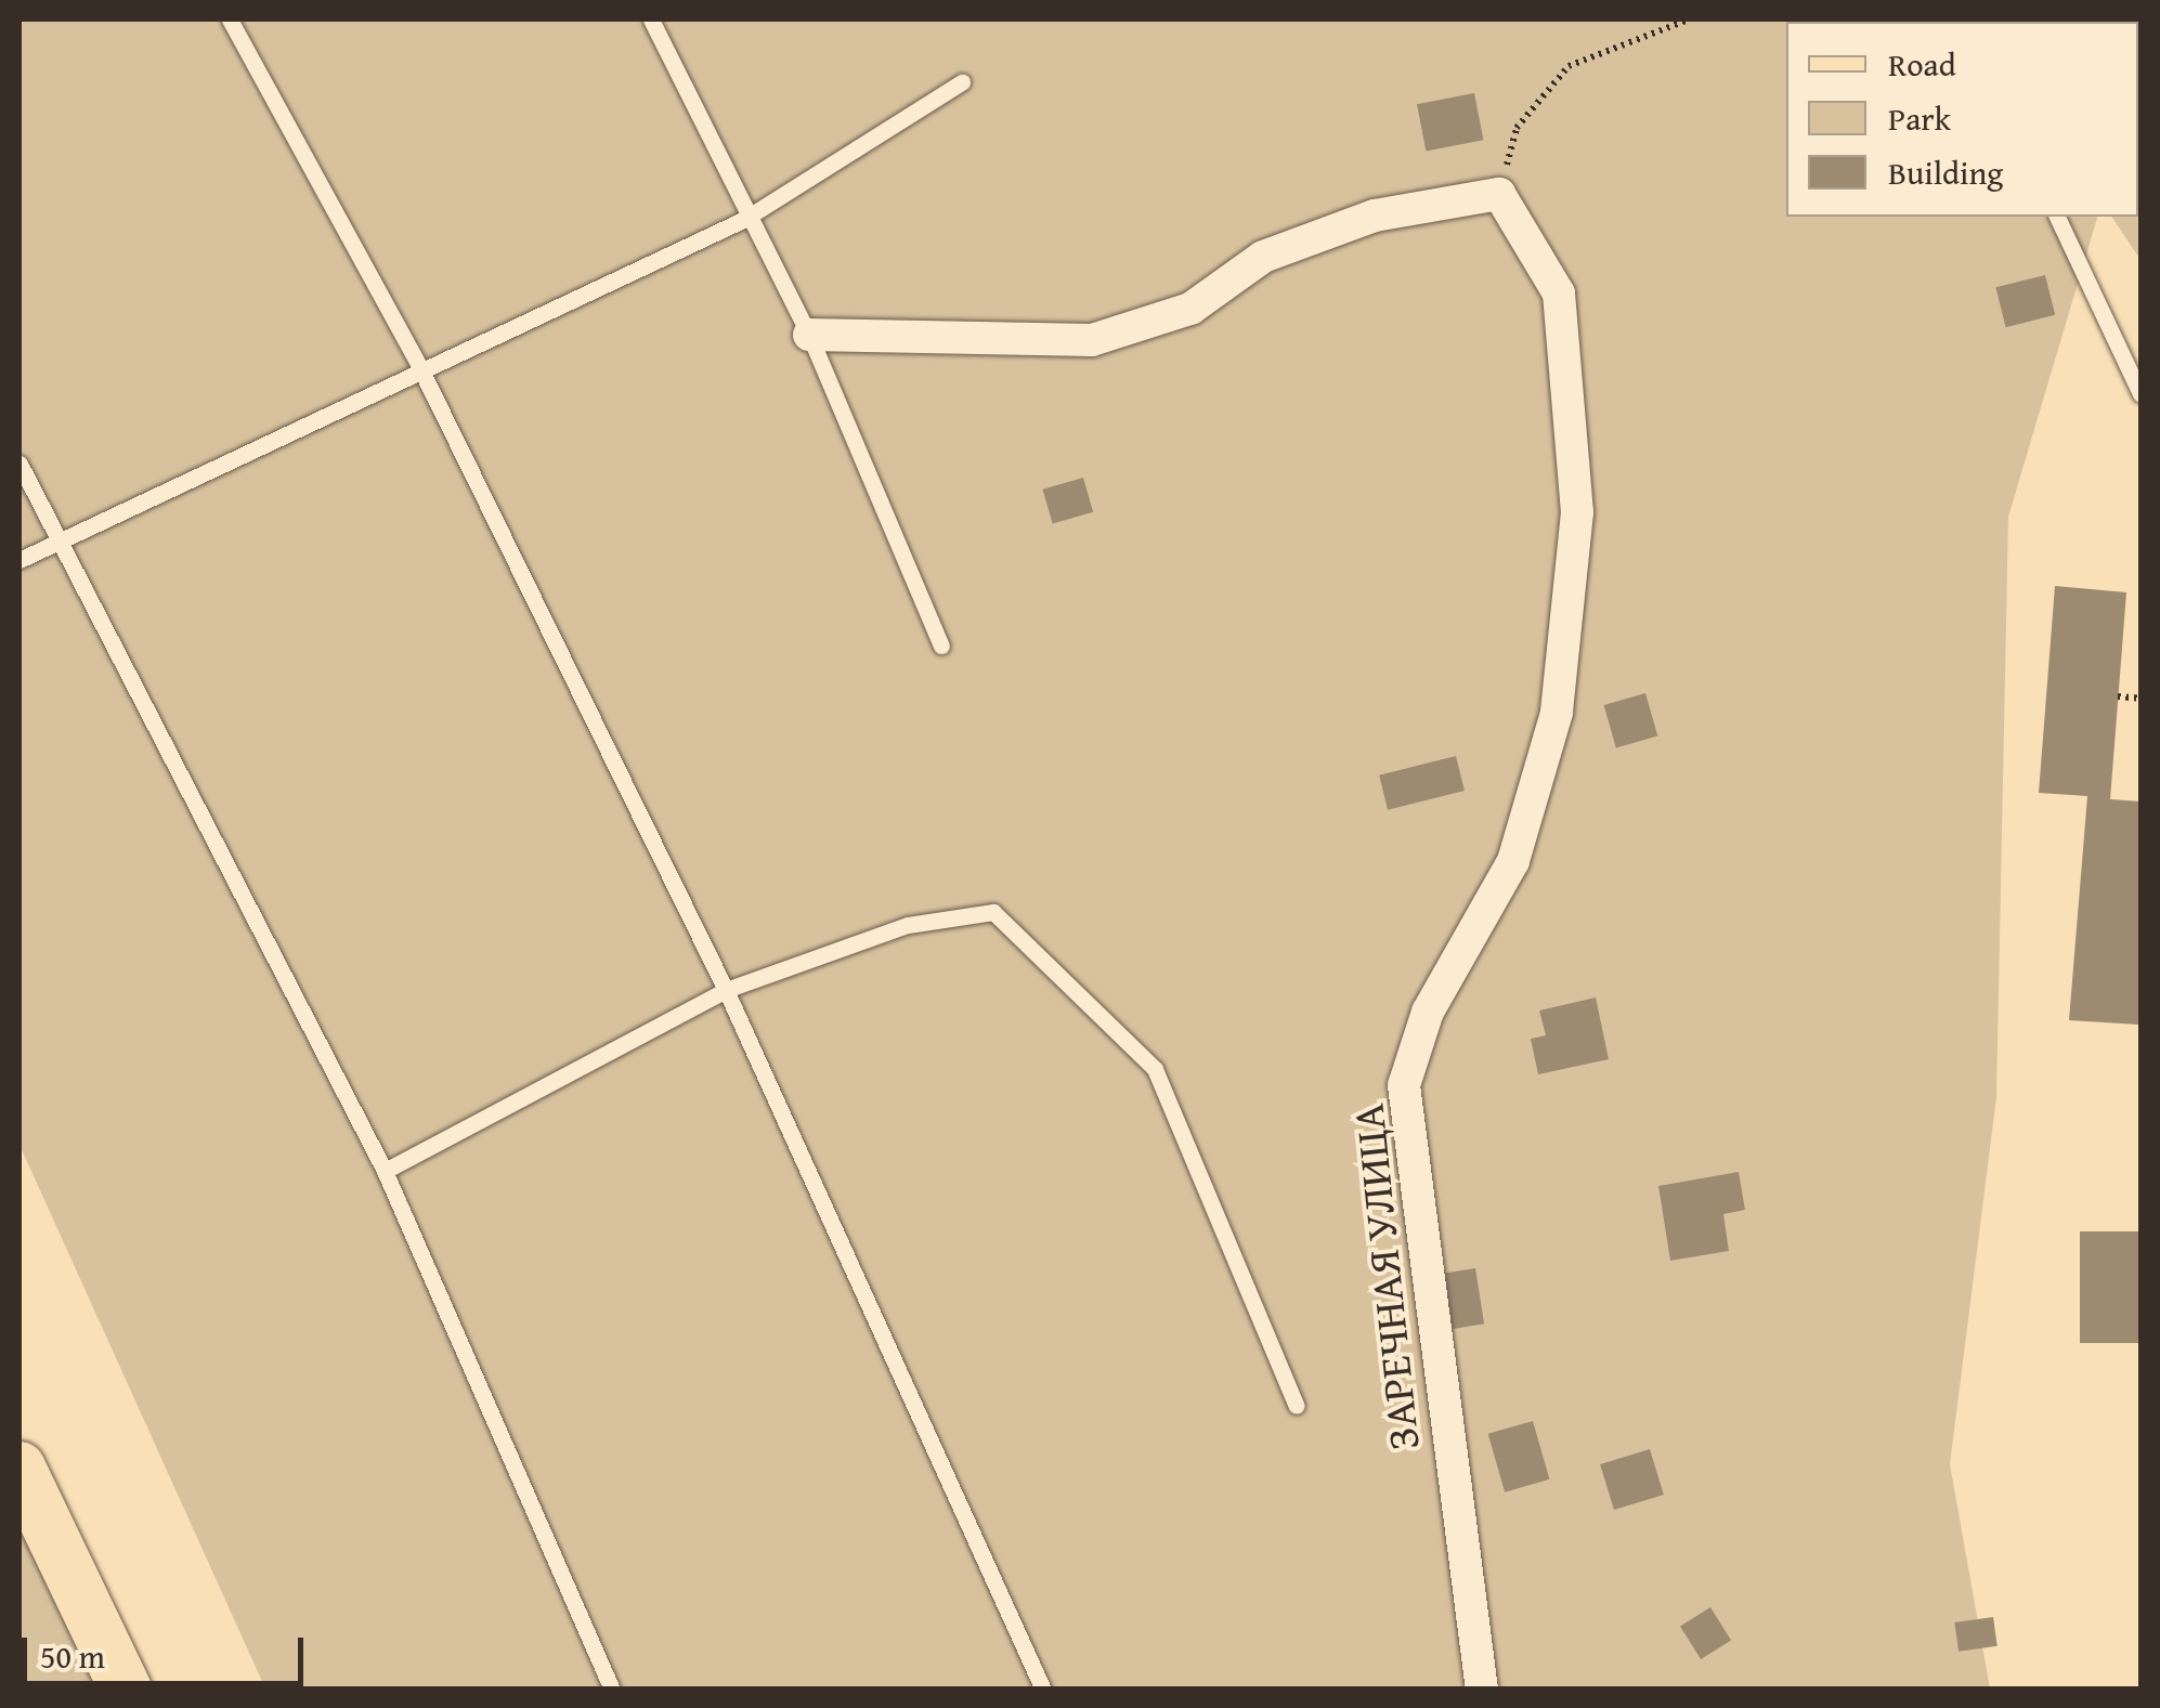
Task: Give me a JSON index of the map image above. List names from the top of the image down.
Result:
{
  "streets": {
    "street": ["ЗАРЕЧНАЯ УЛИЦА"]
  },
  "legend": ["Road", "Park", "Building"],
  "scale_bar": "50 m"
}
